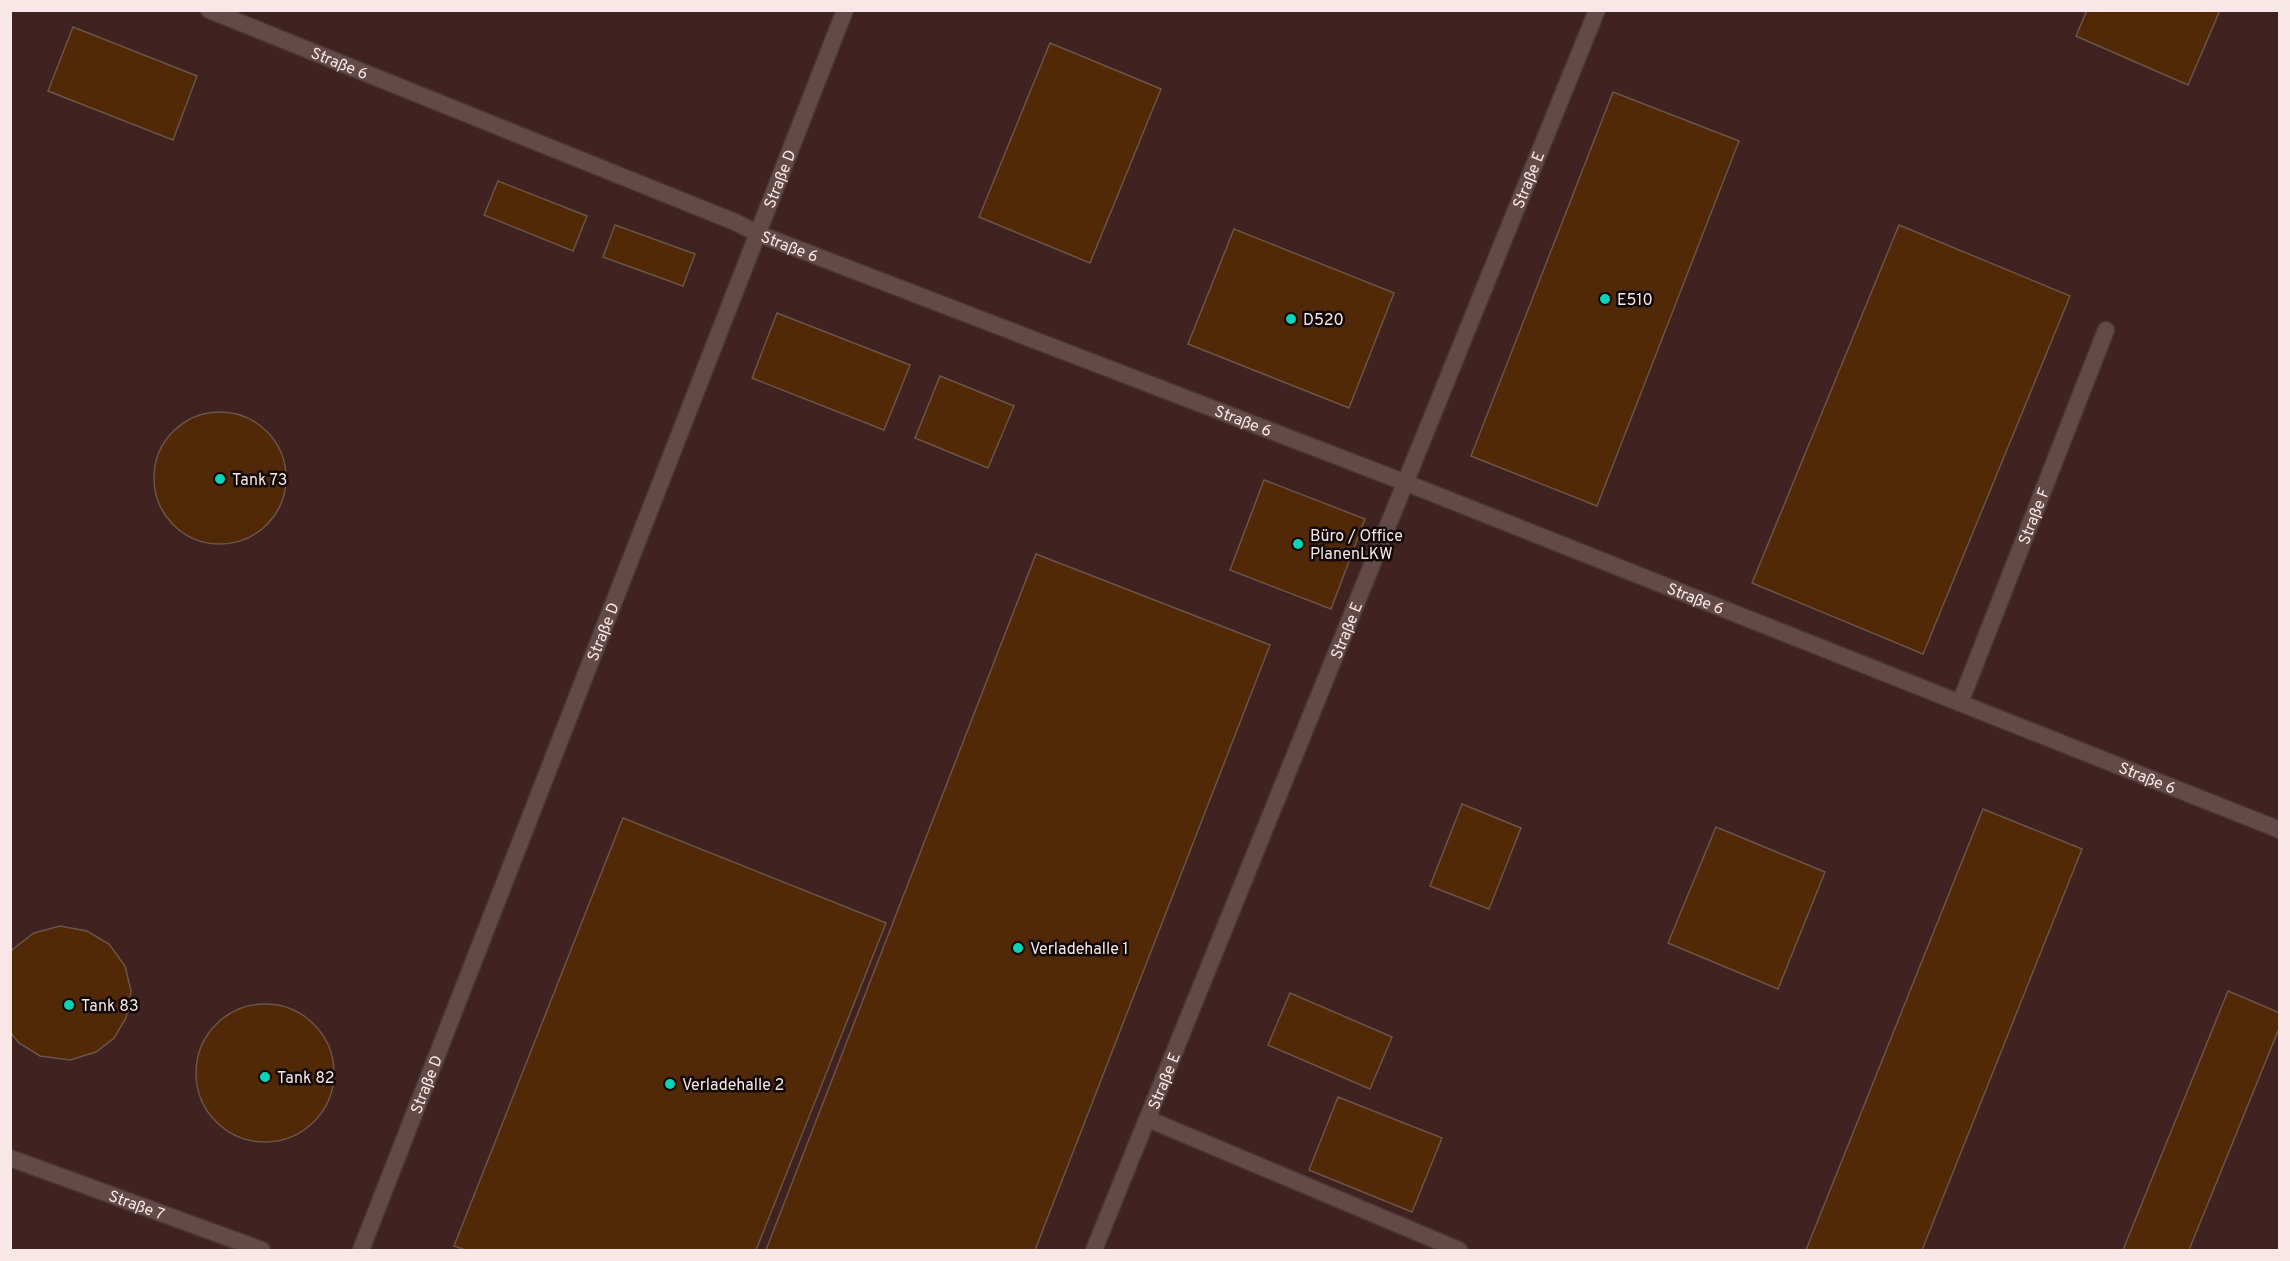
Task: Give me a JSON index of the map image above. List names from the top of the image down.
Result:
{
  "streets": {
    "lane": [
      "Straße 6",
      "Straße D",
      "Straße E",
      "Straße F",
      "Straße 7"
    ]
  },
  "crossings": [
    ["Straße 6", "Straße D"],
    ["Straße 6", "Straße E"],
    ["Straße 6", "Straße F"]
  ],
  "places": [
    "E510",
    "D520",
    "Tank 73",
    "Büro / Office PlanenLKW",
    "Verladehalle 1",
    "Tank 83",
    "Tank 82",
    "Verladehalle 2"
  ]
}
